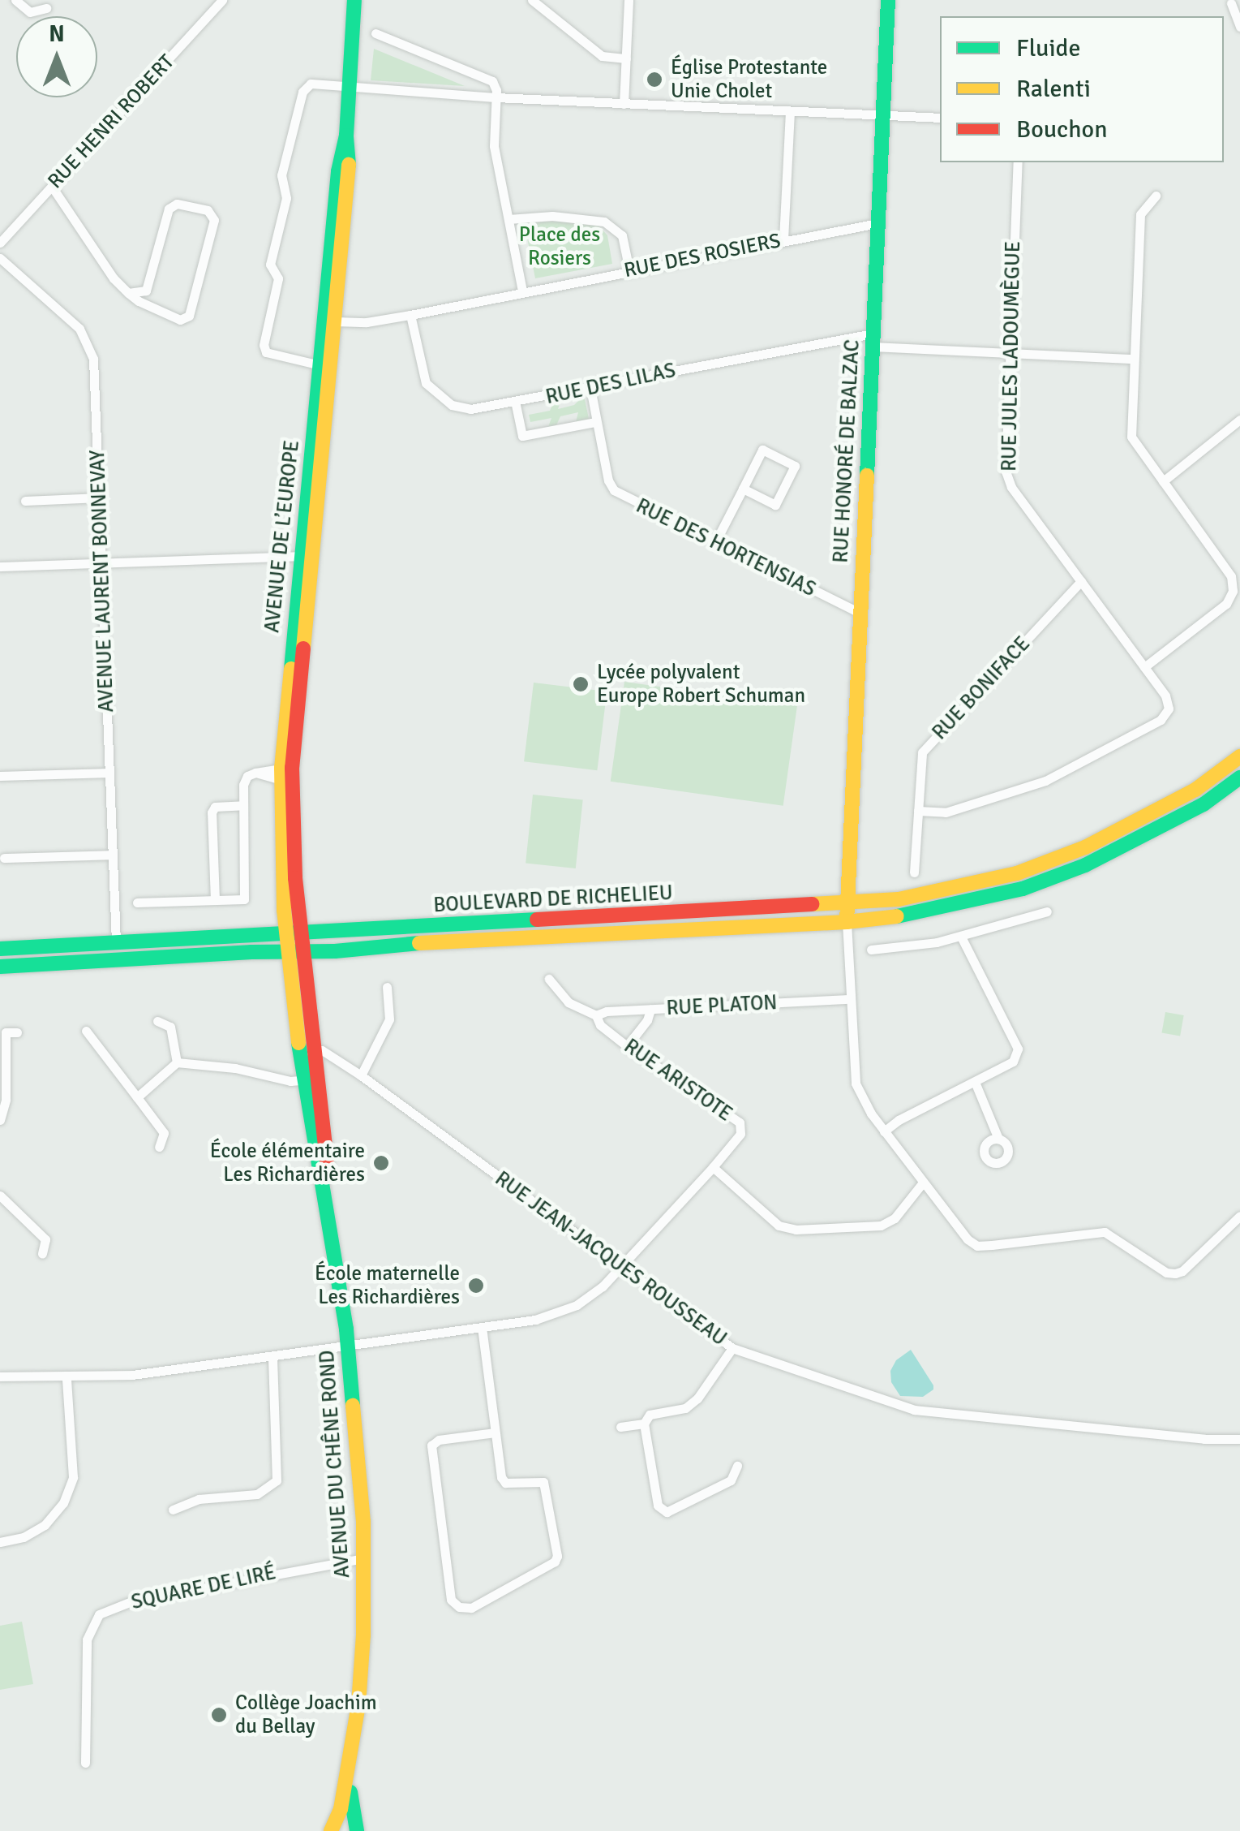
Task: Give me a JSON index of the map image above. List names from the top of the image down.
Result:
{
  "streets": {
    "main road": [
      "RUE HONORÉ DE BALZAC",
      "AVENUE DE L’EUROPE",
      "BOULEVARD DE RICHELIEU",
      "AVENUE DU CHÊNE ROND"
    ],
    "street": [
      "RUE HENRI ROBERT",
      "RUE DES ROSIERS",
      "RUE JULES LADOUMÈGUE",
      "RUE DES LILAS",
      "RUE DES HORTENSIAS",
      "AVENUE LAURENT BONNEVAY",
      "RUE BONIFACE",
      "RUE PLATON",
      "RUE ARISTOTE",
      "RUE JEAN-JACQUES ROUSSEAU",
      "SQUARE DE LIRÉ"
    ]
  },
  "crossings": [
    ["RUE DES ROSIERS", "RUE DES LILAS"],
    ["RUE DES ROSIERS", "RUE HONORÉ DE BALZAC"],
    ["RUE DES ROSIERS", "AVENUE DE L’EUROPE"],
    ["RUE JULES LADOUMÈGUE", "RUE DES LILAS"],
    ["RUE JULES LADOUMÈGUE", "RUE BONIFACE"],
    ["RUE DES LILAS", "RUE HONORÉ DE BALZAC"],
    ["RUE DES LILAS", "RUE DES HORTENSIAS"],
    ["RUE HONORÉ DE BALZAC", "RUE DES HORTENSIAS"],
    ["RUE HONORÉ DE BALZAC", "BOULEVARD DE RICHELIEU"],
    ["AVENUE DE L’EUROPE", "BOULEVARD DE RICHELIEU"],
    ["AVENUE DE L’EUROPE", "AVENUE DU CHÊNE ROND"],
    ["AVENUE LAURENT BONNEVAY", "BOULEVARD DE RICHELIEU"],
    ["BOULEVARD DE RICHELIEU", "AVENUE DU CHÊNE ROND"],
    ["RUE PLATON", "RUE ARISTOTE"],
    ["RUE ARISTOTE", "RUE JEAN-JACQUES ROUSSEAU"],
    ["RUE ARISTOTE", "AVENUE DU CHÊNE ROND"],
    ["RUE JEAN-JACQUES ROUSSEAU", "AVENUE DU CHÊNE ROND"],
    ["AVENUE DU CHÊNE ROND", "SQUARE DE LIRÉ"]
  ],
  "parks": ["Place des Rosiers"],
  "places": [
    "Église Protestante Unie Cholet",
    "Lycée polyvalent Europe Robert Schuman",
    "École élémentaire Les Richardières",
    "École maternelle Les Richardières",
    "Collège Joachim du Bellay"
  ],
  "legend": ["Fluide", "Ralenti", "Bouchon"],
  "north": "top"
}
